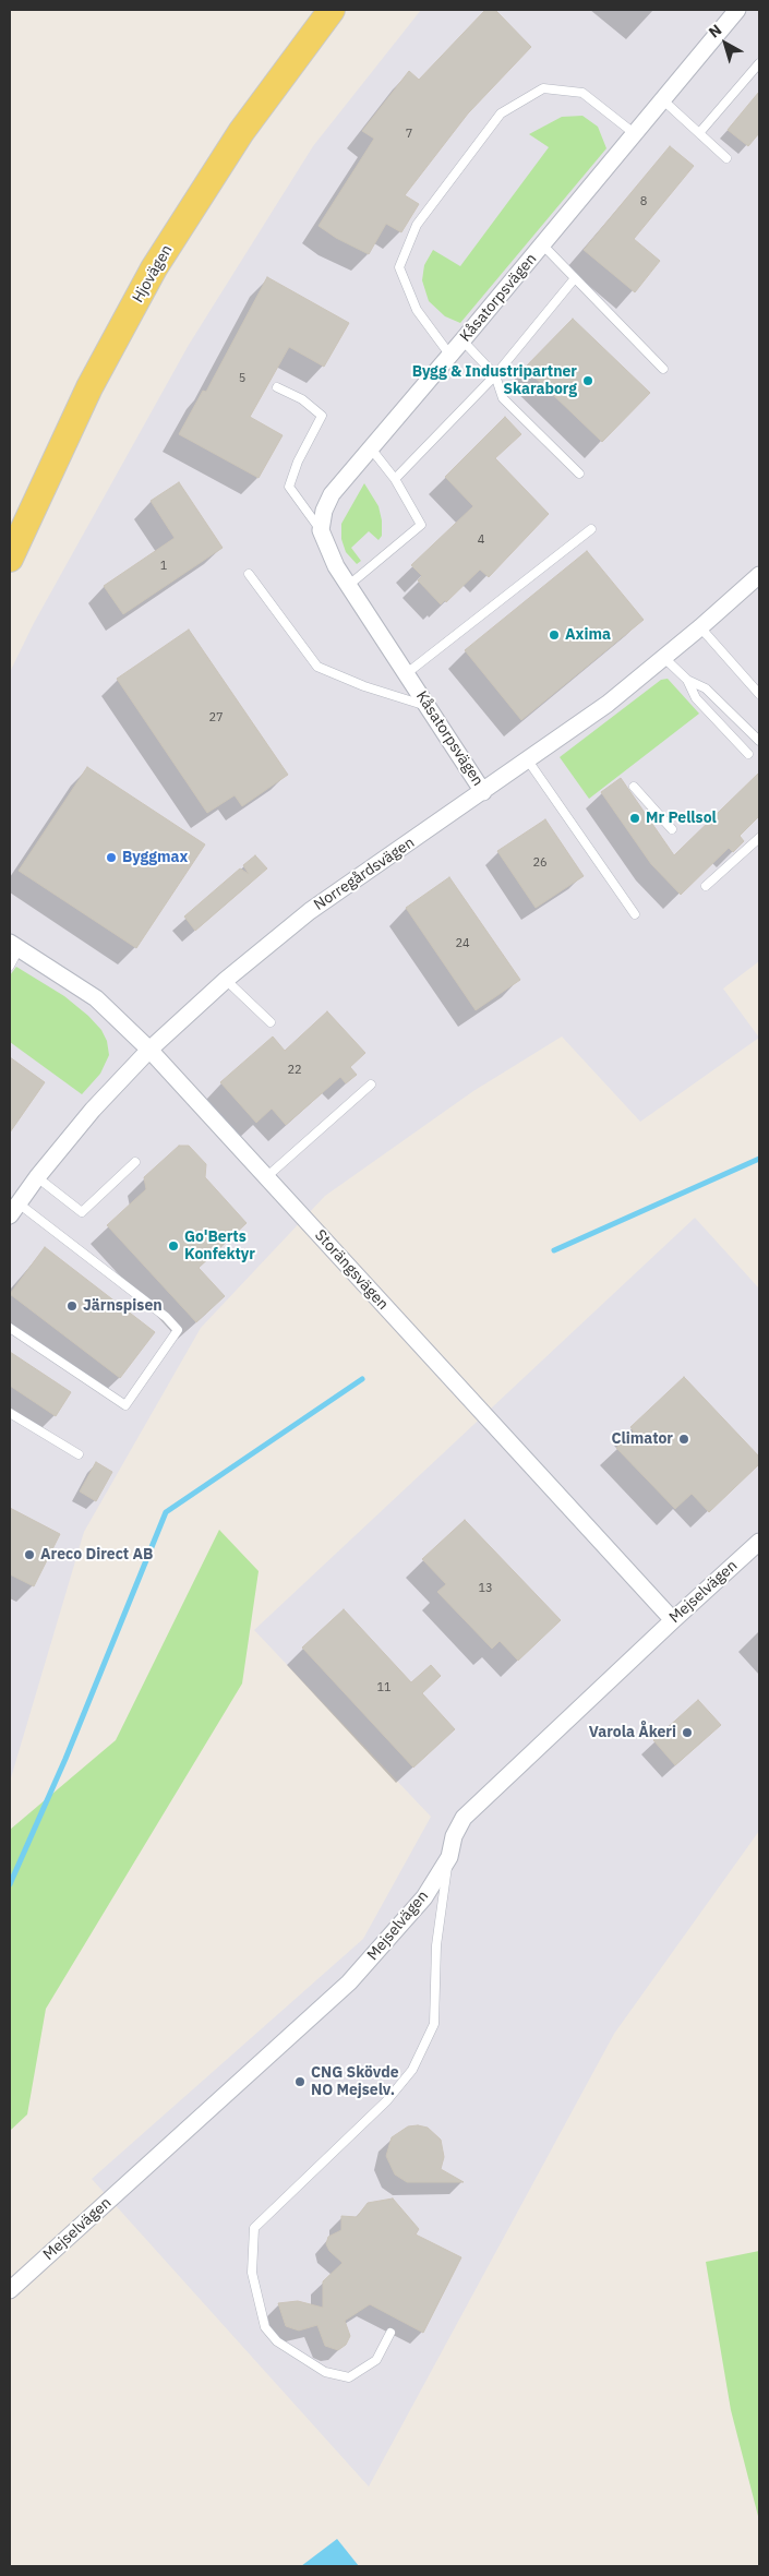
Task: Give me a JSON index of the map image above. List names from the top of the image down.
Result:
{
  "streets": {
    "main road": ["Hjovägen"],
    "street": [
      "Kåsatorpsvägen",
      "Norregårdsvägen",
      "Storängsvägen",
      "Mejselvägen"
    ]
  },
  "crossings": [
    ["Kåsatorpsvägen", "Norregårdsvägen"],
    ["Norregårdsvägen", "Storängsvägen"],
    ["Storängsvägen", "Mejselvägen"]
  ],
  "places": [
    "Bygg & Industripartner Skaraborg",
    "Axima",
    "Mr Pellsol",
    "Byggmax",
    "Go'Berts Konfektyr",
    "Järnspisen",
    "Climator",
    "Areco Direct AB",
    "Varola Åkeri",
    "CNG Skövde NO Mejselv."
  ],
  "house_numbers": [
    "7",
    "8",
    "5",
    "4",
    "1",
    "27",
    "26",
    "24",
    "22",
    "13",
    "11"
  ],
  "north": "top left"
}
